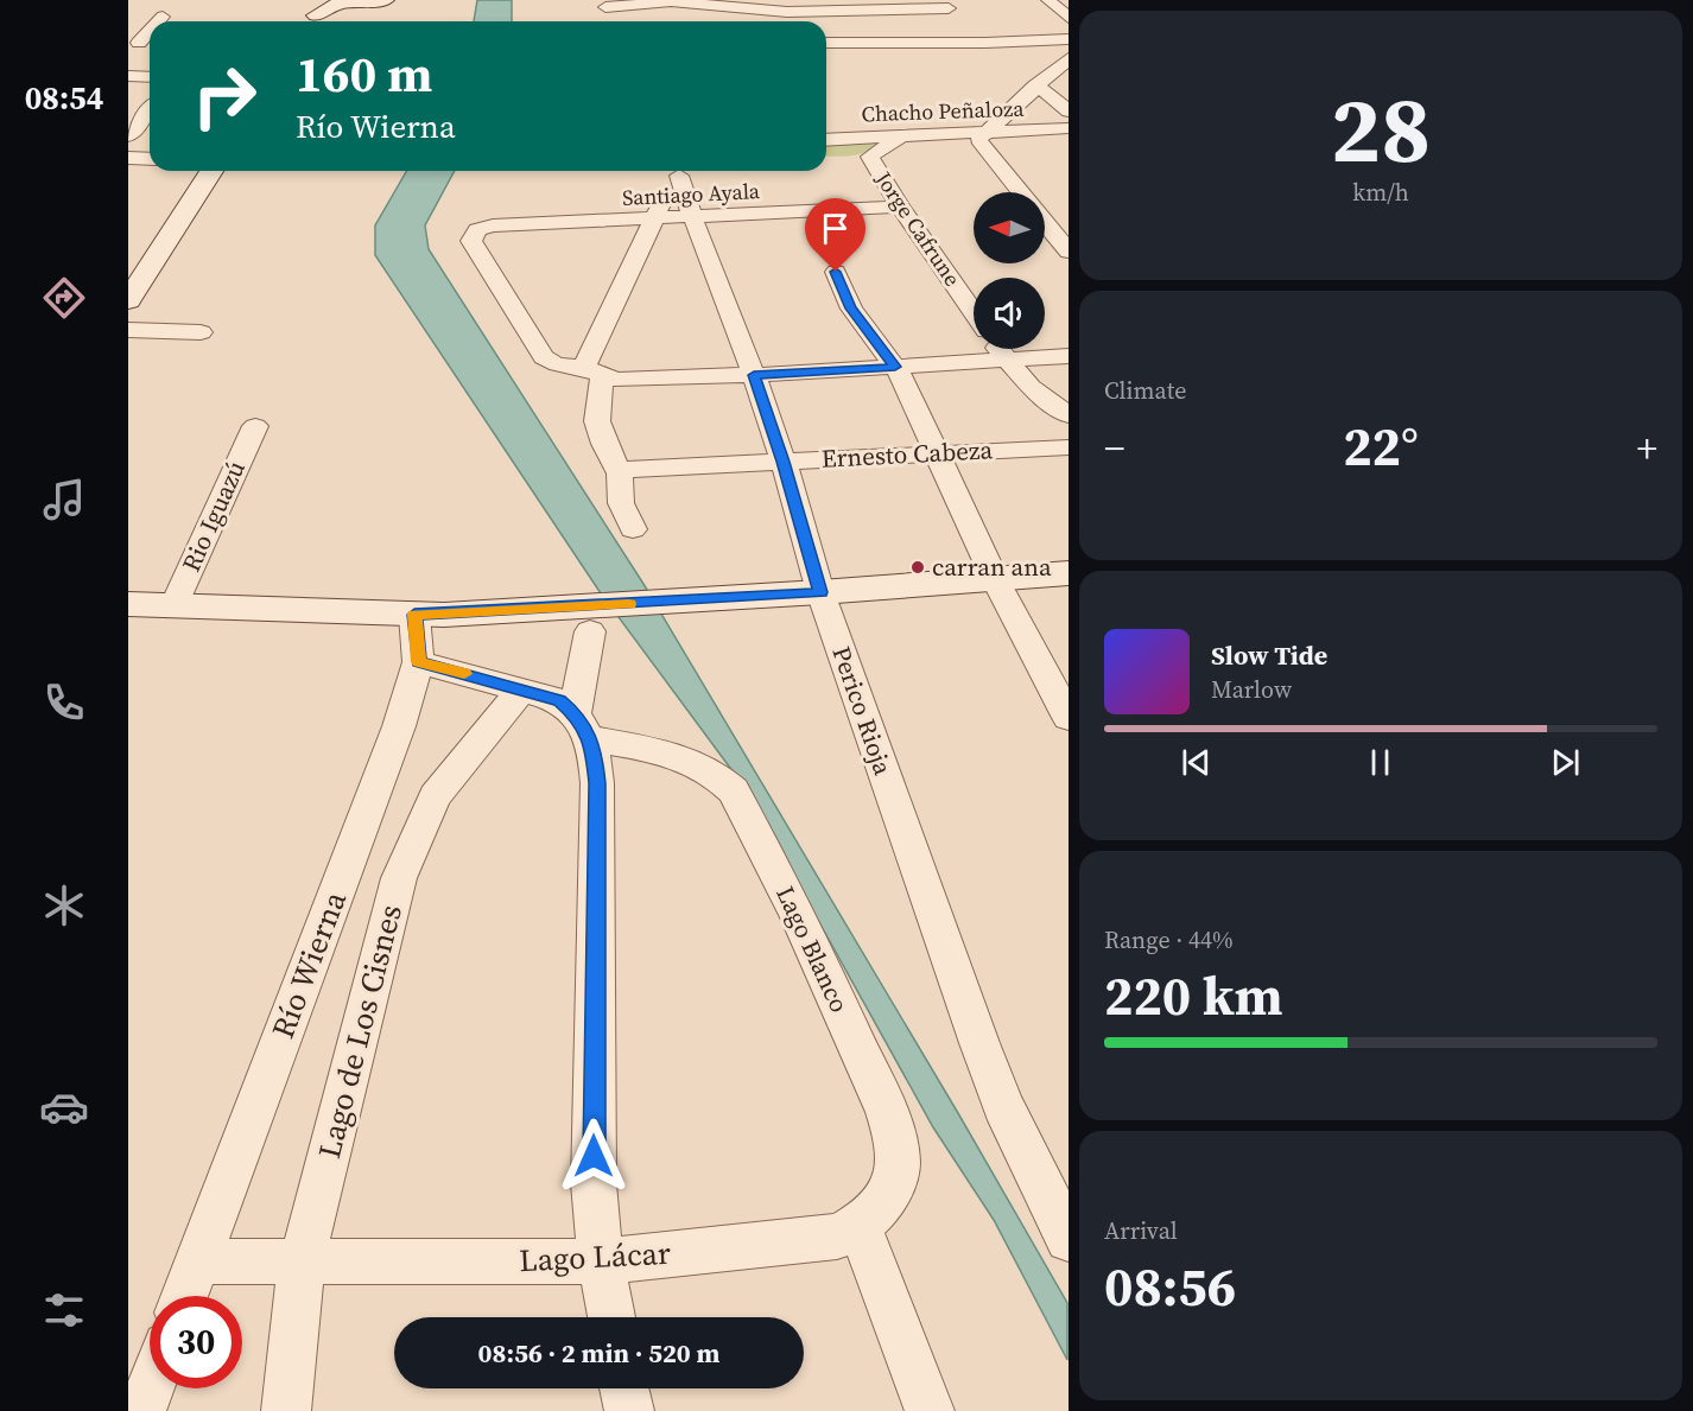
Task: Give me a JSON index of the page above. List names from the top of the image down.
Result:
{
  "streets": {
    "street": [
      "Chacho Peñaloza",
      "Santiago Ayala",
      "Jorge Cafrune",
      "Ernesto Cabeza",
      "Rio Iguazú",
      "Perico Rioja",
      "Lago Blanco",
      "Río Wierna",
      "Lago de Los Cisnes",
      "Lago Lácar"
    ]
  },
  "crossings": [
    ["Chacho Peñaloza", "Jorge Cafrune"],
    ["Santiago Ayala", "Jorge Cafrune"],
    ["Santiago Ayala", "Perico Rioja"],
    ["Ernesto Cabeza", "Perico Rioja"],
    ["Lago Blanco", "Lago Lácar"],
    ["Río Wierna", "Lago Lácar"],
    ["Lago de Los Cisnes", "Lago Lácar"]
  ],
  "places": ["carran ana"],
  "north": "left",
  "page": {
    "tabs": "08:54",
    "tile": [
      ["28", "km/h"],
      "Climate",
      ["Range · 44%", "220 km"],
      ["Arrival", "08:56"]
    ],
    "turn": ["160 m", "Río Wierna"],
    "heat": ["−", "22°", "+"],
    "song": ["Slow Tide", "Marlow"],
    "limit": "30",
    "trip": "08:56 · 2 min · 520 m"
  }
}
